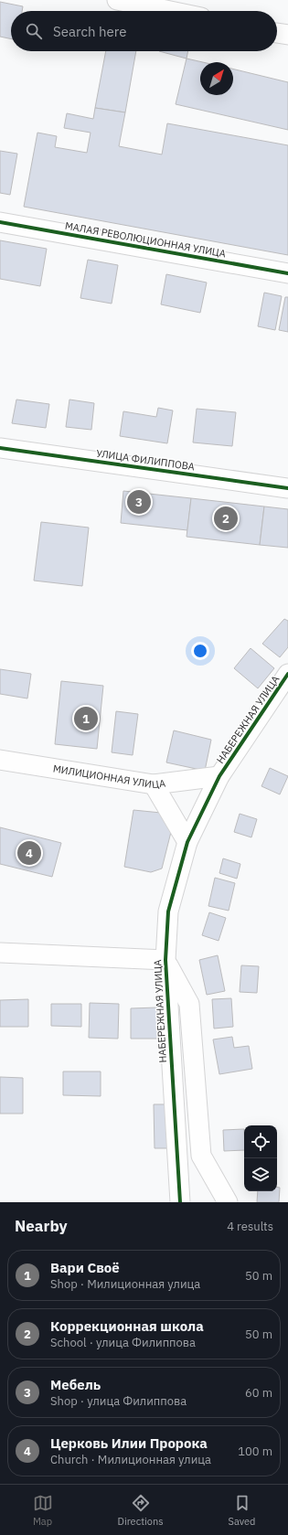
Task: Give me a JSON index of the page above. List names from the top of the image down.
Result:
{
  "streets": {
    "street": [
      "МАЛАЯ РЕВОЛЮЦИОННАЯ УЛИЦА",
      "УЛИЦА ФИЛИППОВА",
      "НАБЕРЕЖНАЯ УЛИЦА",
      "МИЛИЦИОННАЯ УЛИЦА"
    ]
  },
  "crossings": [
    ["НАБЕРЕЖНАЯ УЛИЦА", "МИЛИЦИОННАЯ УЛИЦА"]
  ],
  "north": "top right",
  "page": {
    "search": "Search here",
    "pins": [
      "3",
      "2",
      "1",
      "4"
    ],
    "heading": ["Nearby", "4 results"],
    "list": [
      {
        "mark": "1",
        "name": "Вари Своё",
        "note": "Shop · Милиционная улица",
        "value": "50 m"
      },
      {
        "mark": "2",
        "name": "Коррекционная школа",
        "note": "School · улица Филиппова",
        "value": "50 m"
      },
      {
        "mark": "3",
        "name": "Мебель",
        "note": "Shop · улица Филиппова",
        "value": "60 m"
      },
      {
        "mark": "4",
        "name": "Церковь Илии Пророка",
        "note": "Church · Милиционная улица",
        "value": "100 m"
      }
    ],
    "nav": ["Map", "Directions", "Saved"]
  }
}
